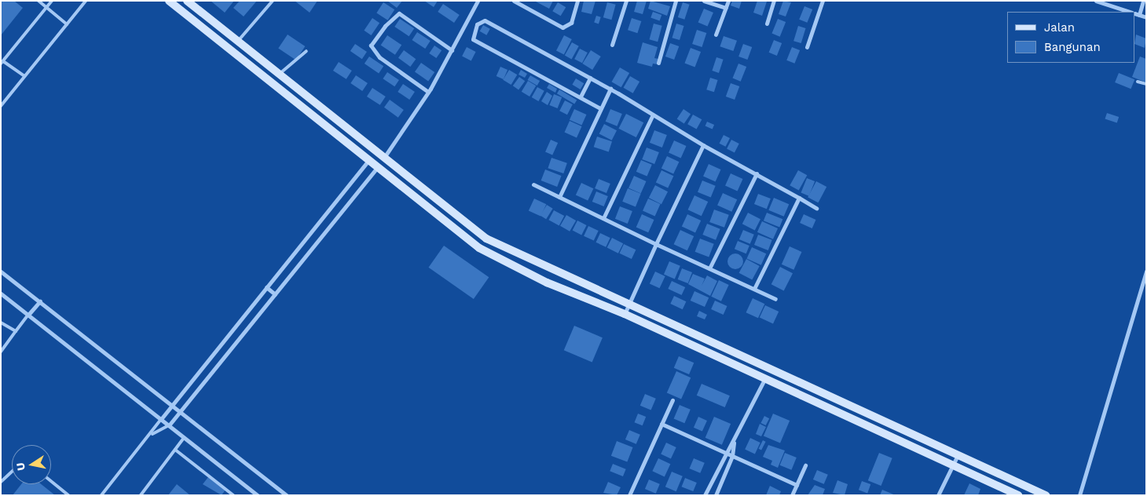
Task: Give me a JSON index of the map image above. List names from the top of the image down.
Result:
{
  "legend": ["Jalan", "Bangunan"],
  "north": "left"
}
